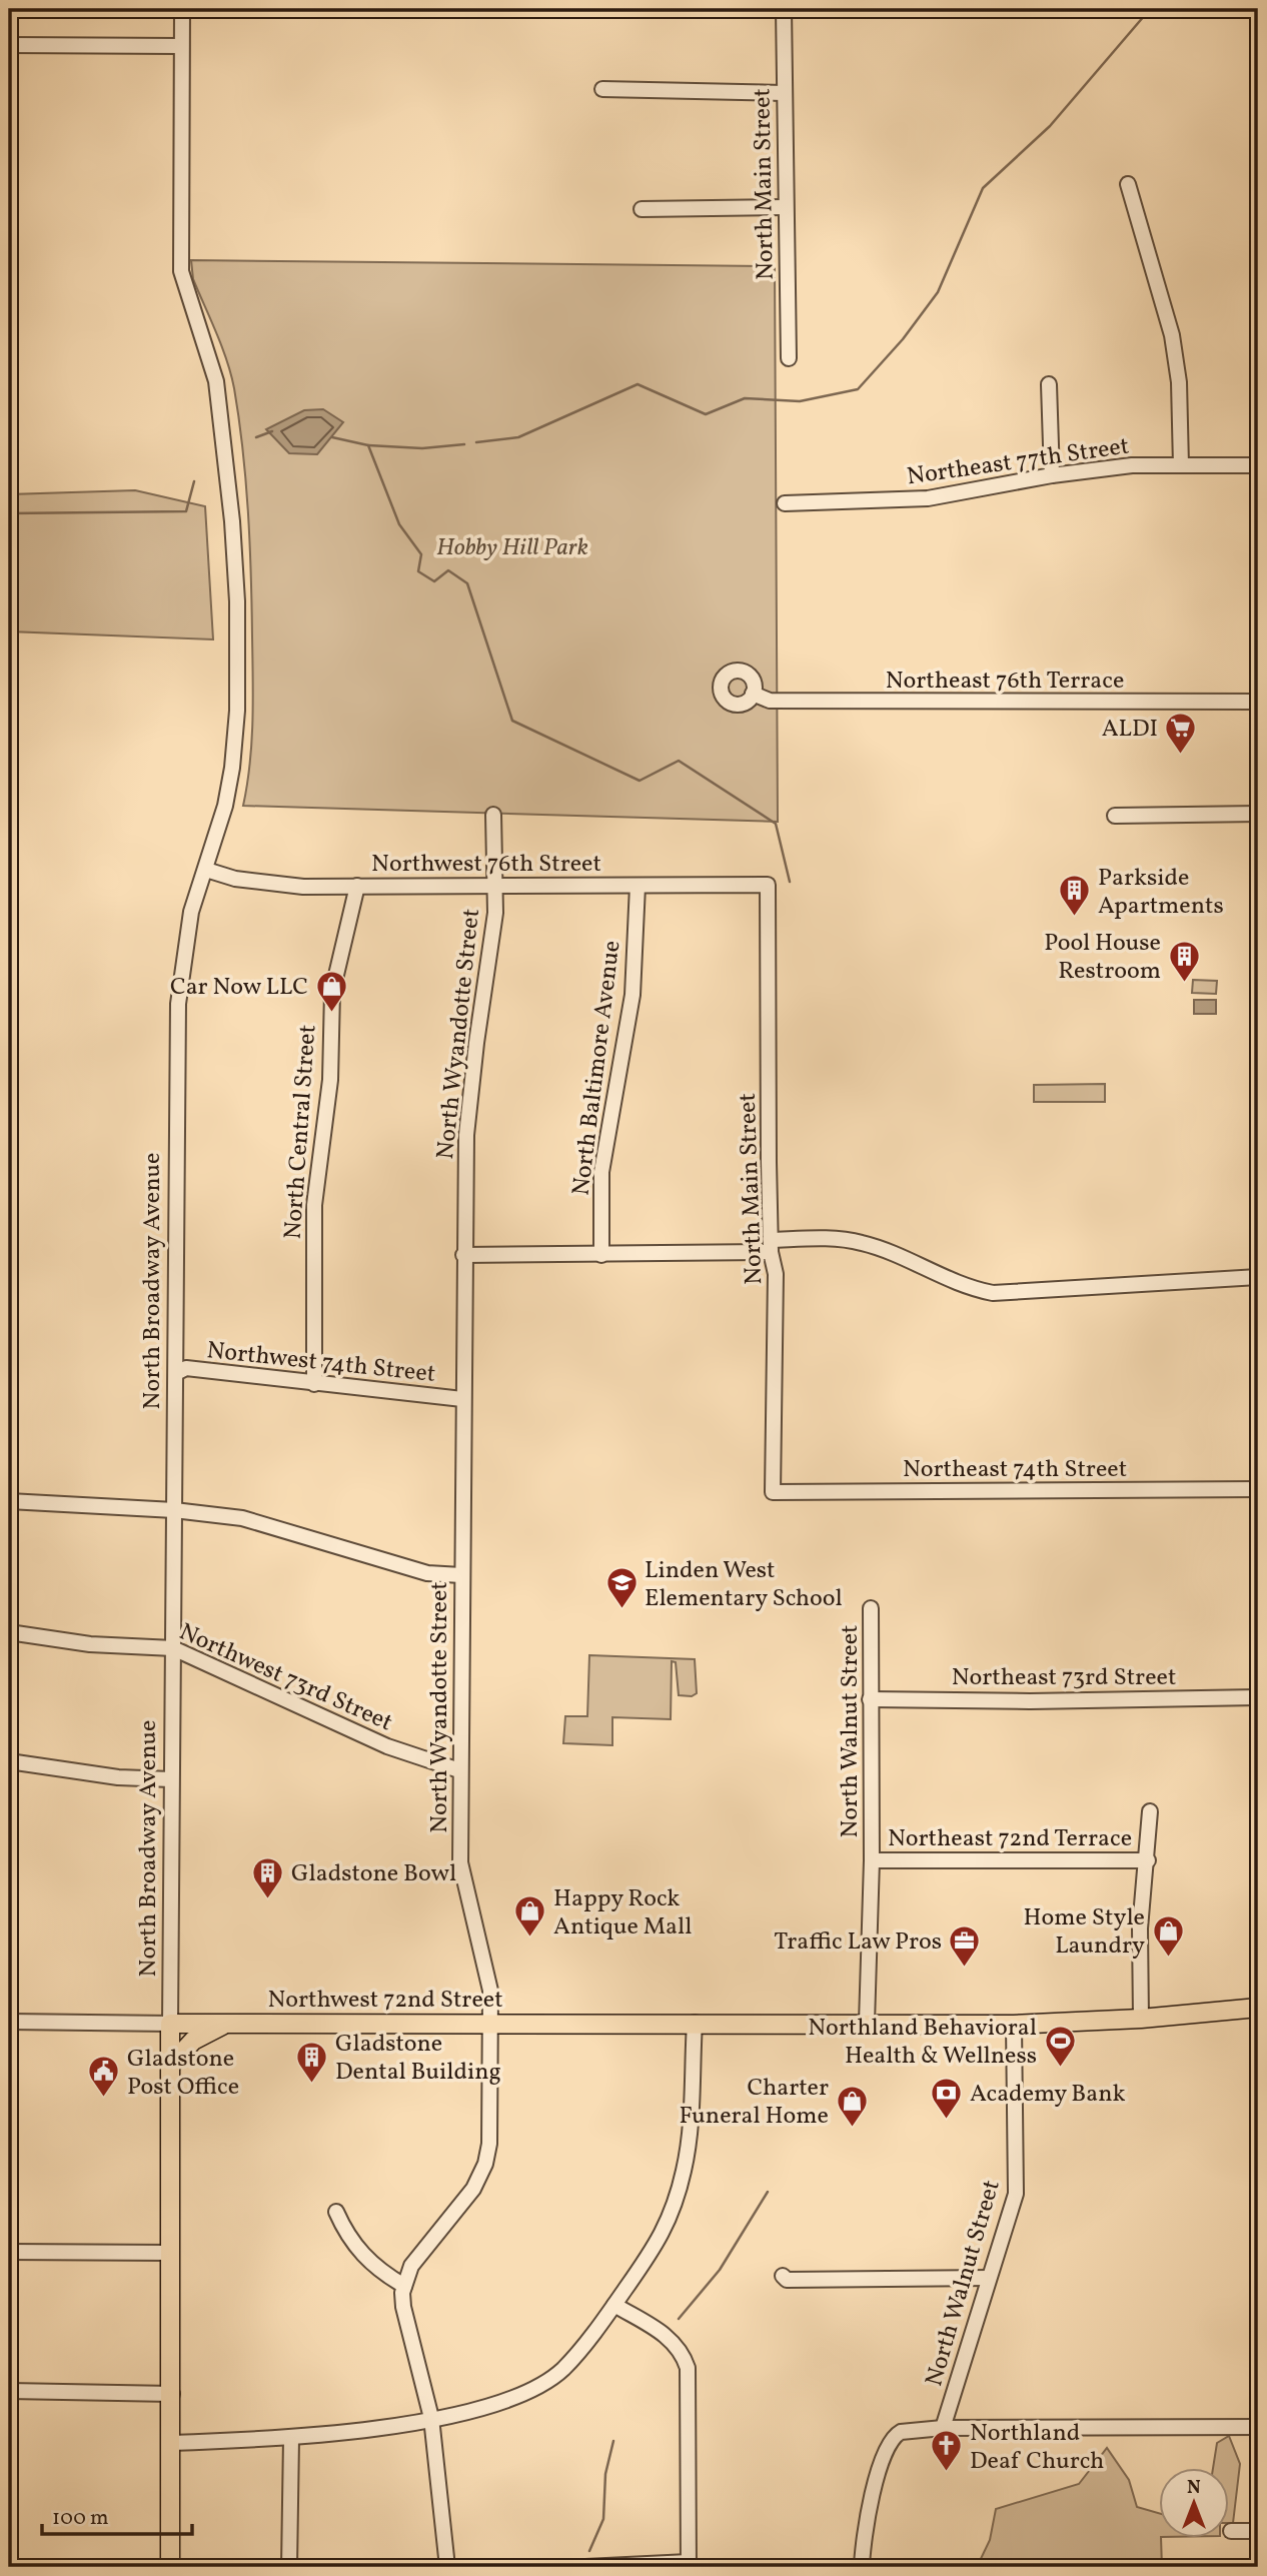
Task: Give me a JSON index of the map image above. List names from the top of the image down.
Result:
{
  "streets": {
    "main road": ["North Broadway Avenue", "Northwest 72nd Street"],
    "street": [
      "North Main Street",
      "Northeast 77th Street",
      "Northeast 76th Terrace",
      "Northwest 76th Street",
      "North Wyandotte Street",
      "North Baltimore Avenue",
      "North Central Street",
      "Northwest 74th Street",
      "Northeast 74th Street",
      "Northwest 73rd Street",
      "Northeast 73rd Street",
      "North Walnut Street",
      "Northeast 72nd Terrace"
    ]
  },
  "crossings": [
    ["North Main Street", "Northwest 76th Street"],
    ["North Main Street", "Northeast 74th Street"],
    ["Northwest 76th Street", "North Wyandotte Street"],
    ["Northwest 76th Street", "North Baltimore Avenue"],
    ["Northwest 76th Street", "North Central Street"],
    ["Northwest 76th Street", "North Broadway Avenue"],
    ["North Wyandotte Street", "Northwest 74th Street"],
    ["North Wyandotte Street", "Northwest 73rd Street"],
    ["North Wyandotte Street", "Northwest 72nd Street"],
    ["North Central Street", "Northwest 74th Street"],
    ["North Broadway Avenue", "Northwest 74th Street"],
    ["North Broadway Avenue", "Northwest 73rd Street"],
    ["North Broadway Avenue", "Northwest 72nd Street"],
    ["Northeast 73rd Street", "North Walnut Street"],
    ["North Walnut Street", "Northeast 72nd Terrace"],
    ["North Walnut Street", "Northwest 72nd Street"]
  ],
  "parks": ["Hobby Hill Park"],
  "places": {
    "supermarket": ["ALDI"],
    "building": [
      "Parkside Apartments",
      "Pool House Restroom",
      "Gladstone Bowl",
      "Gladstone Dental Building"
    ],
    "shop": [
      "Car Now LLC",
      "Happy Rock Antique Mall",
      "Home Style Laundry",
      "Charter Funeral Home"
    ],
    "school or university": ["Linden West Elementary School"],
    "office": ["Traffic Law Pros"],
    "sports": ["Northland Behavioral Health & Wellness"],
    "public building": ["Gladstone Post Office"],
    "bank": ["Academy Bank"],
    "church": ["Northland Deaf Church"]
  },
  "scale_bar": "100 m",
  "north": "top"
}
